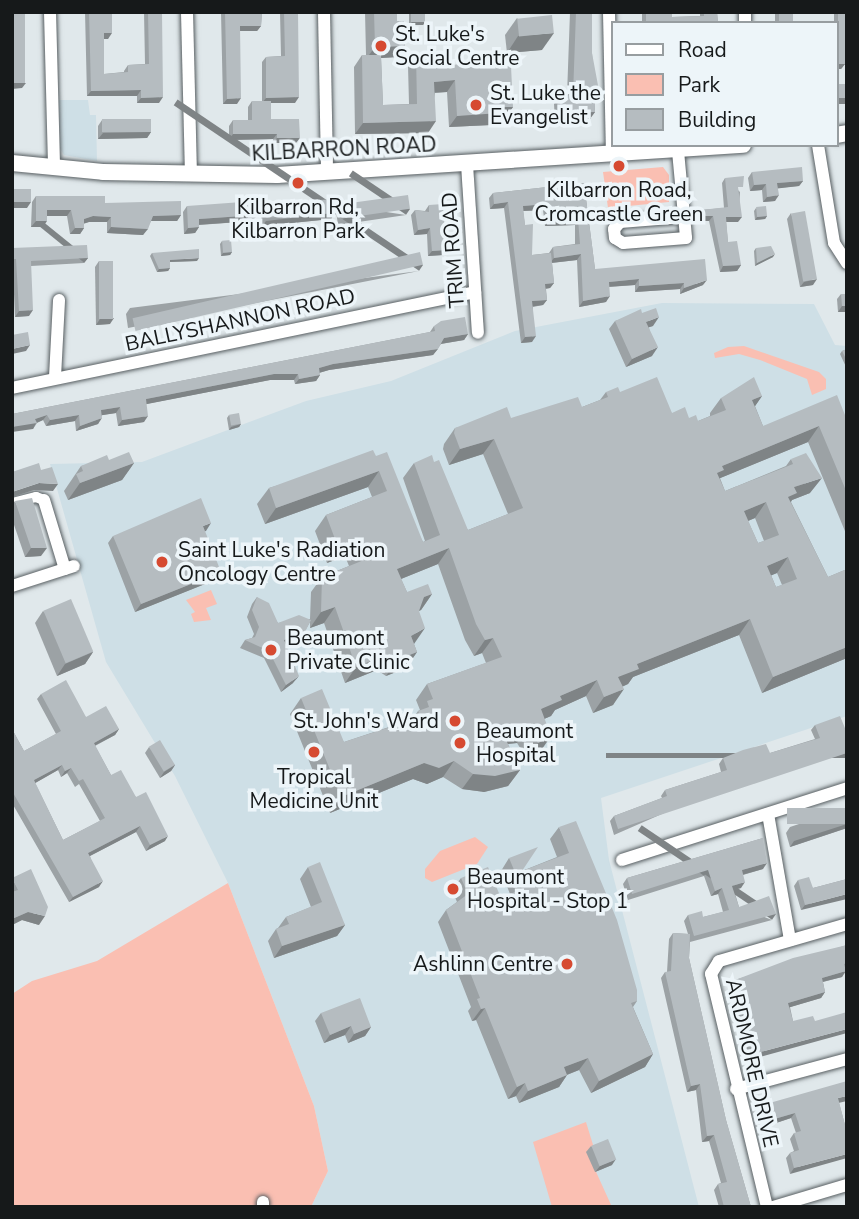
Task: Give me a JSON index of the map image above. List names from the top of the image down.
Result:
{
  "streets": {
    "street": [
      "KILBARRON ROAD",
      "TRIM ROAD",
      "BALLYSHANNON ROAD",
      "ARDMORE DRIVE"
    ]
  },
  "crossings": [
    ["KILBARRON ROAD", "TRIM ROAD"],
    ["TRIM ROAD", "BALLYSHANNON ROAD"]
  ],
  "places": [
    "St. Luke's Social Centre",
    "St. Luke the Evangelist",
    "Kilbarron Road, Cromcastle Green",
    "Kilbarron Rd, Kilbarron Park",
    "Saint Luke's Radiation Oncology Centre",
    "Beaumont Private Clinic",
    "St. John's Ward",
    "Beaumont Hospital",
    "Tropical Medicine Unit",
    "Beaumont Hospital - Stop 1",
    "Ashlinn Centre"
  ],
  "legend": ["Road", "Park", "Building"]
}
